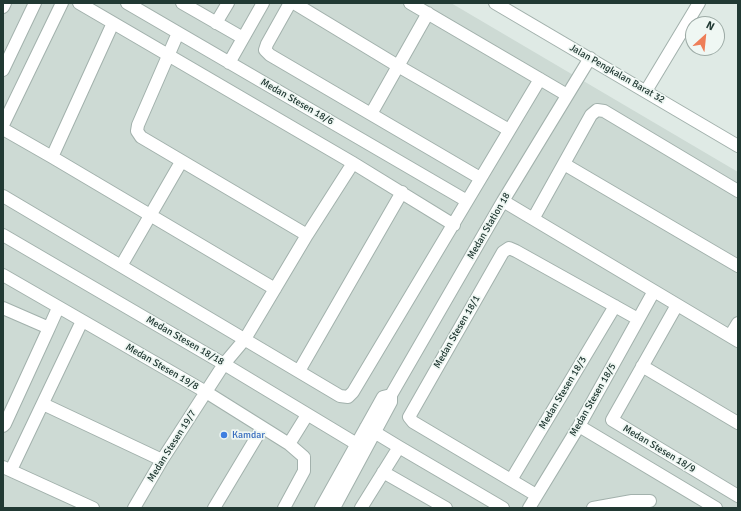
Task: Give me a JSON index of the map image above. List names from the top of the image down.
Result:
{
  "streets": {
    "street": [
      "Jalan Pengkalan Barat 32",
      "Medan Stesen 18/6",
      "Medan Station 18",
      "Medan Stesen 18/1",
      "Medan Stesen 18/18",
      "Medan Stesen 19/8",
      "Medan Stesen 18/3",
      "Medan Stesen 18/5",
      "Medan Stesen 19/7",
      "Medan Stesen 18/9"
    ]
  },
  "crossings": [
    ["Jalan Pengkalan Barat 32", "Medan Station 18"],
    ["Medan Station 18", "Medan Stesen 18/18"],
    ["Medan Stesen 18/1", "Medan Stesen 18/3"],
    ["Medan Stesen 18/1", "Medan Stesen 18/5"],
    ["Medan Stesen 18/18", "Medan Stesen 19/7"],
    ["Medan Stesen 19/8", "Medan Stesen 19/7"]
  ],
  "places": ["Kamdar"],
  "north": "top right"
}
